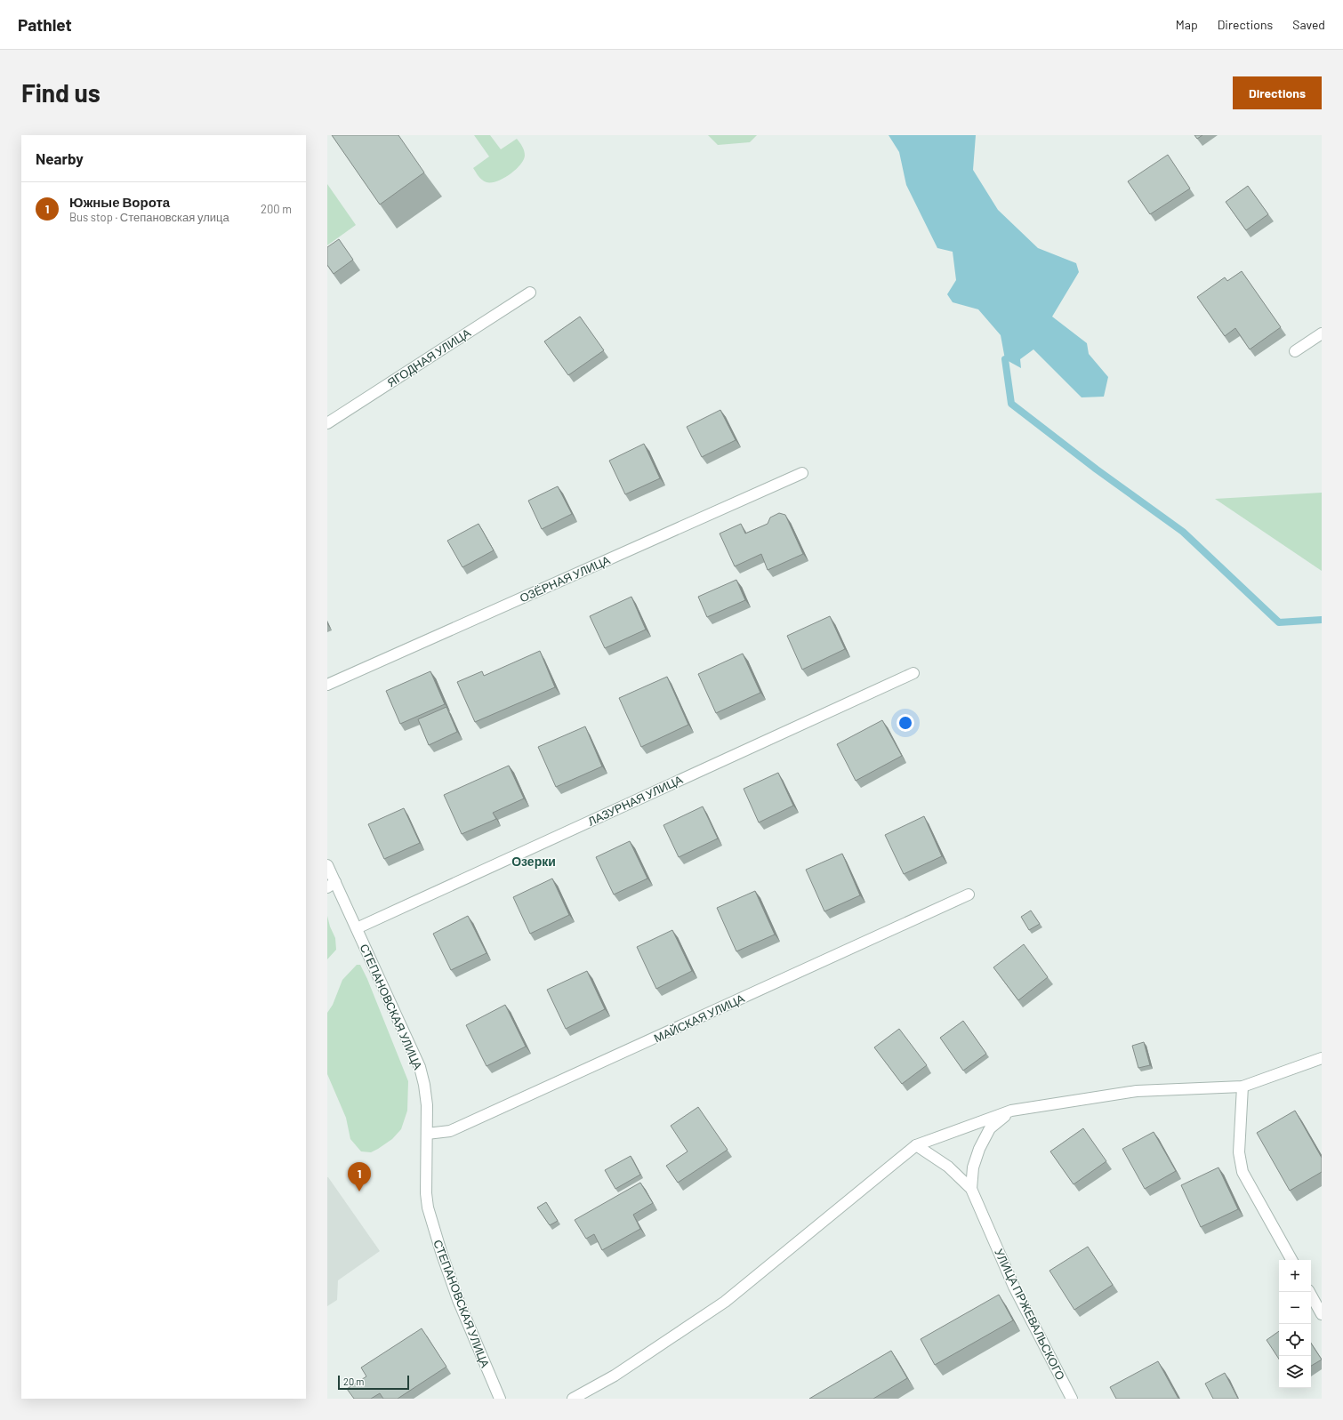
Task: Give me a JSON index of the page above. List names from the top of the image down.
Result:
{
  "streets": {
    "street": [
      "ЯГОДНАЯ УЛИЦА",
      "ОЗЁРНАЯ УЛИЦА",
      "ЛАЗУРНАЯ УЛИЦА",
      "СТЕПАНОВСКАЯ УЛИЦА",
      "МАЙСКАЯ УЛИЦА",
      "УЛИЦА ПРЖЕВАЛЬСКОГО"
    ]
  },
  "crossings": [
    ["ЛАЗУРНАЯ УЛИЦА", "СТЕПАНОВСКАЯ УЛИЦА"],
    ["СТЕПАНОВСКАЯ УЛИЦА", "МАЙСКАЯ УЛИЦА"]
  ],
  "districts": ["Озерки"],
  "scale_bar": "20 m",
  "page": {
    "header": "Pathlet",
    "nav": ["Map", "Directions", "Saved"],
    "buttons": "Directions",
    "title": "Find us",
    "heading": "Nearby",
    "list": [
      {
        "mark": "1",
        "name": "Южные Ворота",
        "note": "Bus stop · Степановская улица",
        "value": "200 m"
      }
    ],
    "pins": "1",
    "map_buttons": ["+", "−"],
    "scale": "20 m"
  }
}
